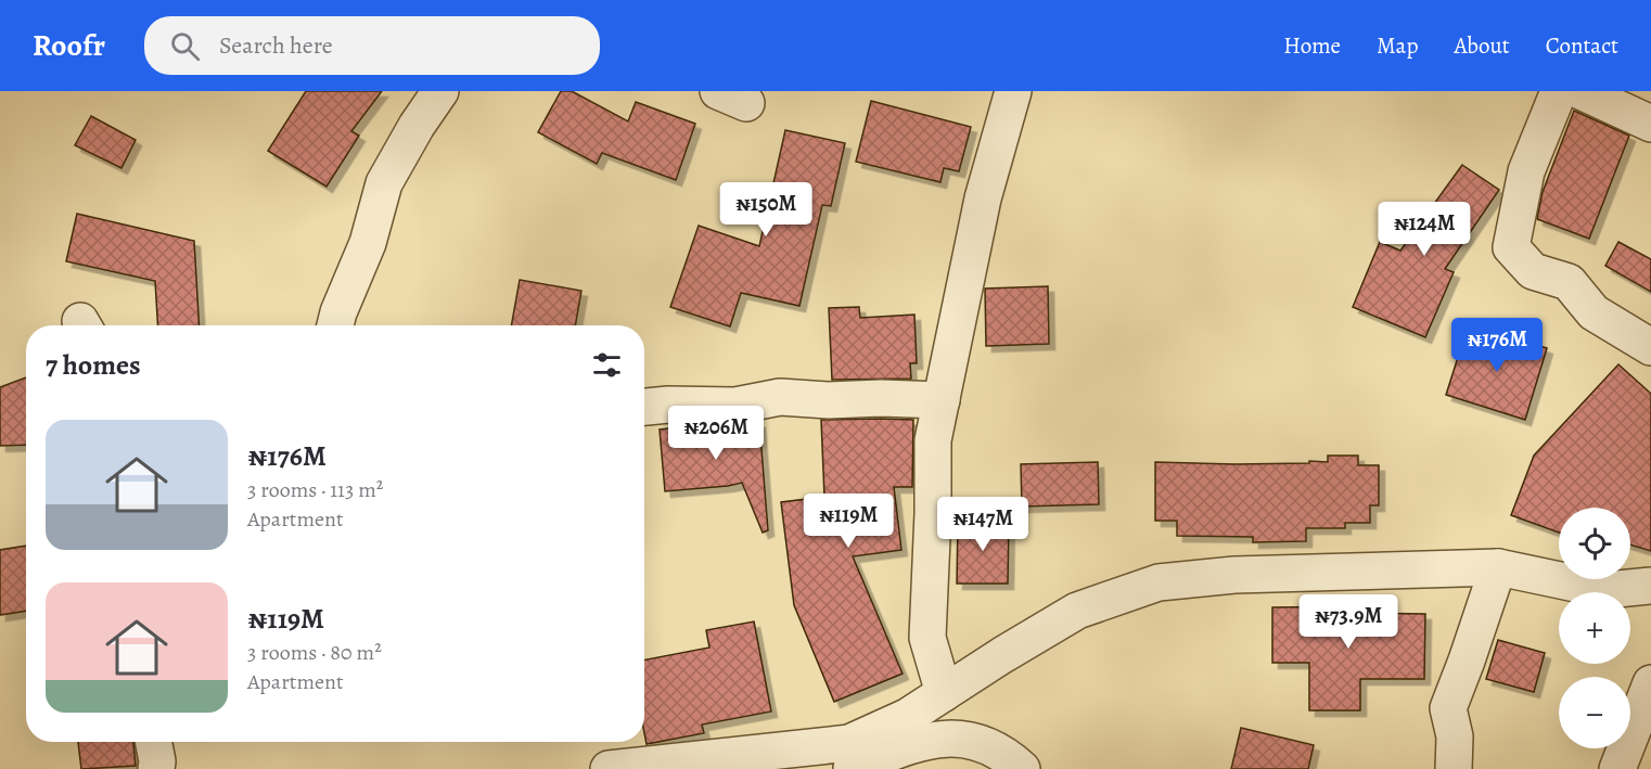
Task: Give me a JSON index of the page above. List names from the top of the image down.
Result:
{
  "page": {
    "header": "Roofr",
    "search": "Search here",
    "nav": [
      "Home",
      "Map",
      "About",
      "Contact"
    ],
    "price": [
      "₦150M",
      "₦124M",
      "₦176M",
      "₦206M",
      "₦119M",
      "₦147M",
      "₦73.9M"
    ],
    "heading": "7 homes",
    "list": [
      {
        "name": "₦176M",
        "note": "3 rooms · 113 m² · Apartment"
      },
      {
        "name": "₦119M",
        "note": "3 rooms · 80 m² · Apartment"
      }
    ],
    "map_buttons": ["+", "−"]
  }
}
